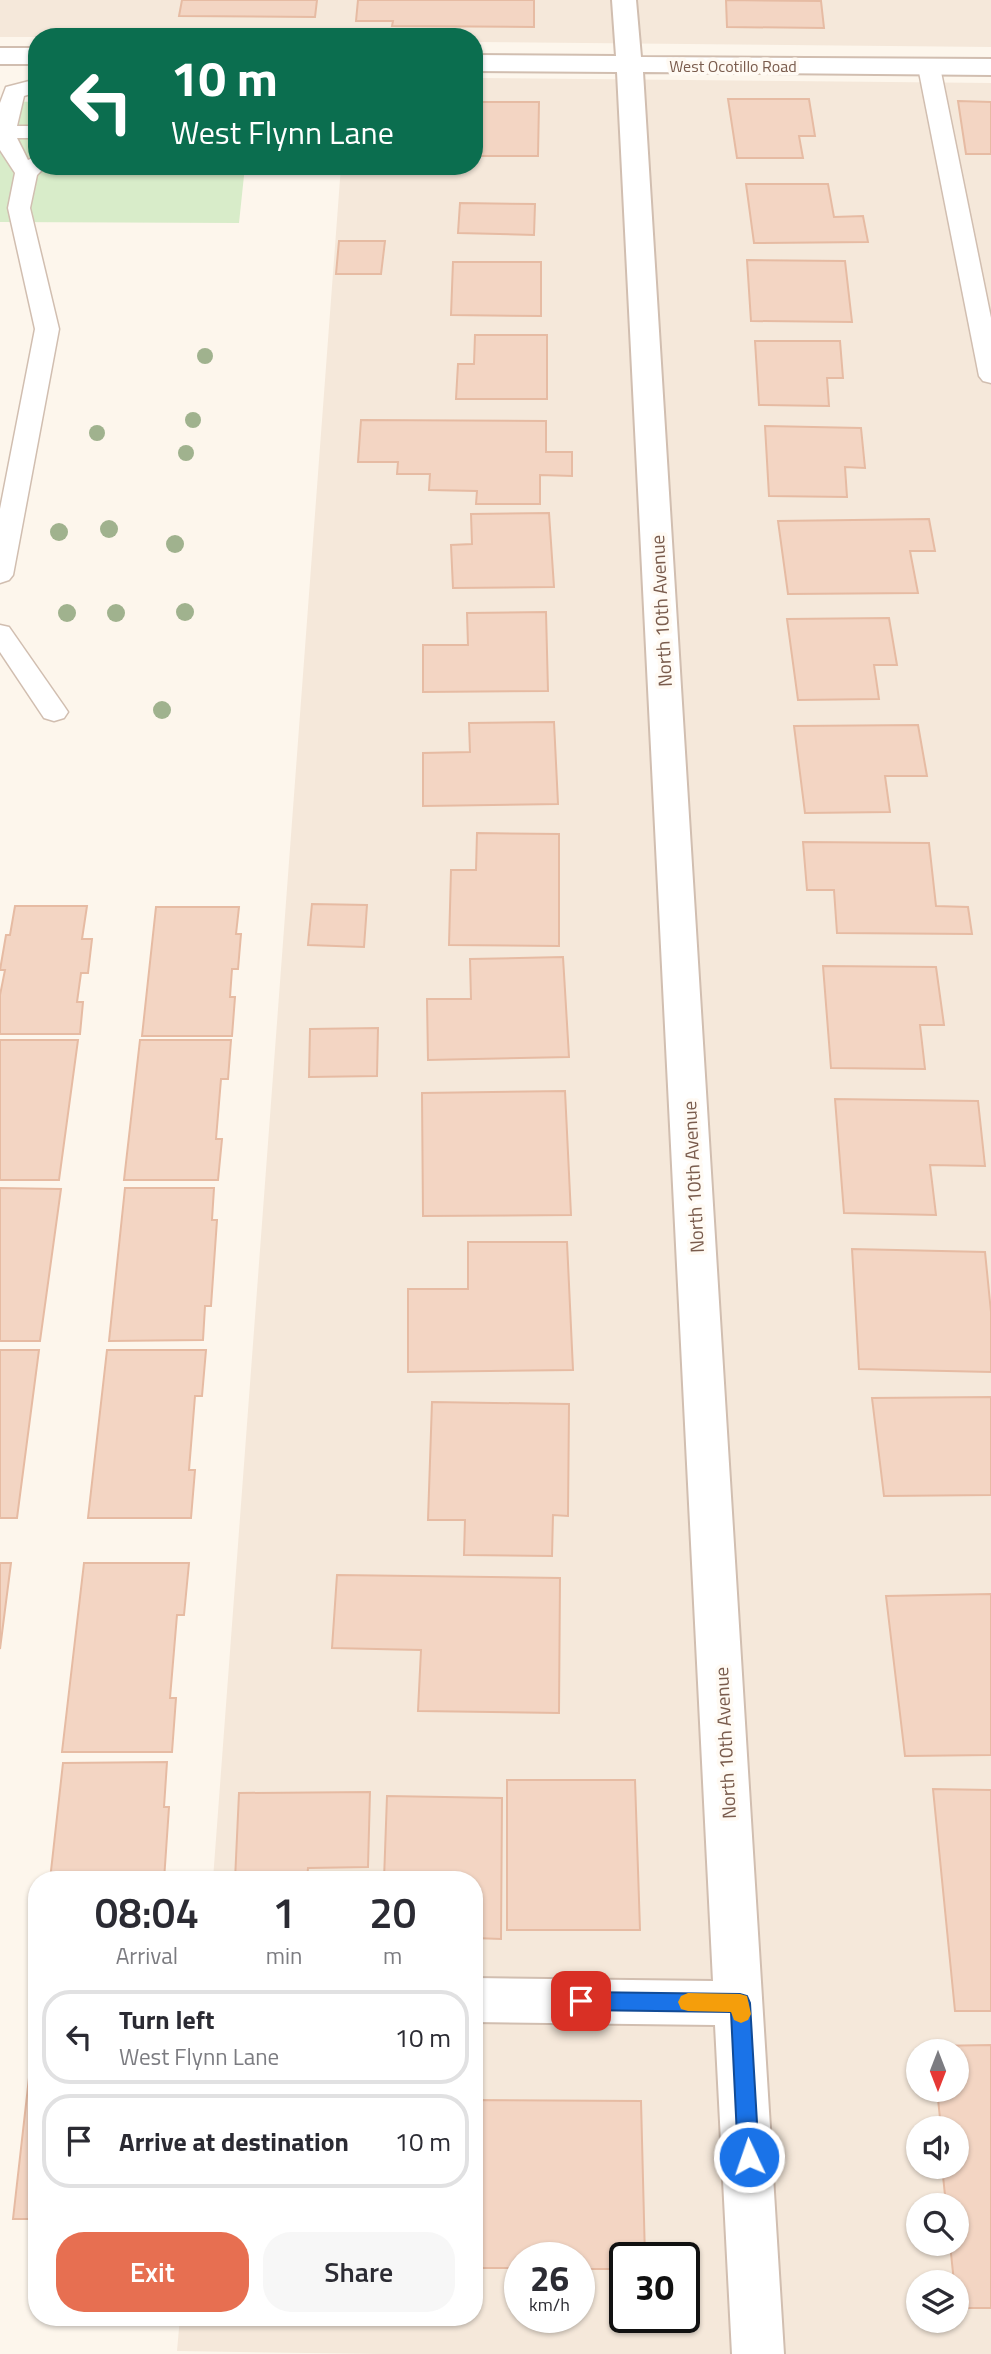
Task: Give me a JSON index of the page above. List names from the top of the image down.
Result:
{
  "streets": {
    "street": ["West Ocotillo Road", "North 10th Avenue"]
  },
  "crossings": [
    ["West Ocotillo Road", "North 10th Avenue"]
  ],
  "north": "bottom",
  "page": {
    "turn": ["10 m", "West Flynn Lane"],
    "eta": [
      "08:04",
      "Arrival",
      "1",
      "min",
      "20",
      "m"
    ],
    "list": [
      {
        "name": "Turn left",
        "note": "West Flynn Lane",
        "value": "10 m"
      },
      {
        "name": "Arrive at destination",
        "value": "10 m"
      }
    ],
    "buttons": ["Exit", "Share"],
    "speed": "26 km/h",
    "limit": "30"
  }
}
